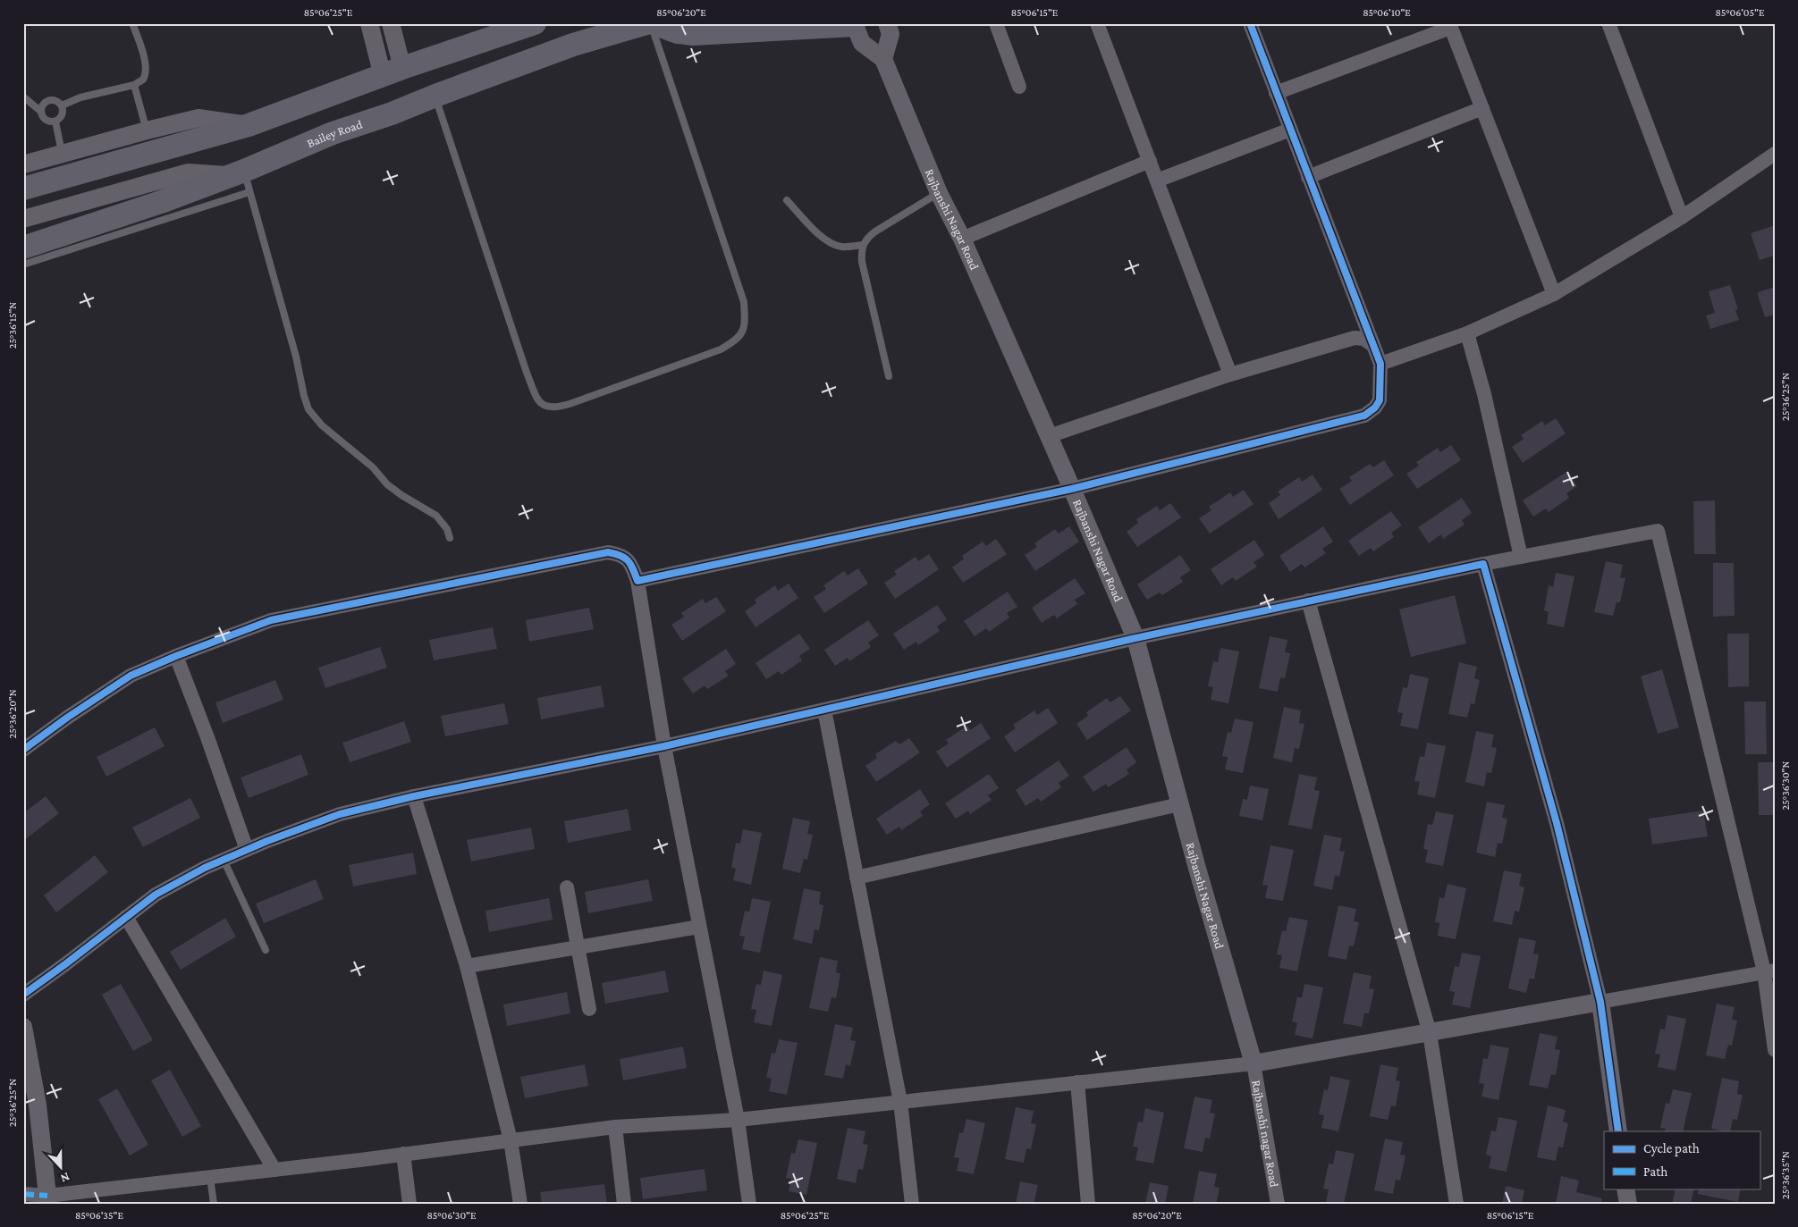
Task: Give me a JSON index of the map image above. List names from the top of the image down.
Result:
{
  "streets": {
    "highway": ["Bailey Road"],
    "street": ["Rajbanshi Nagar Road", "Rajbanshi nagar Road"]
  },
  "crossings": [
    ["Rajbanshi Nagar Road", "Rajbanshi nagar Road"]
  ],
  "legend": ["Cycle path", "Path"],
  "north": "bottom",
  "coordinates": [
    "85°06'25\"E",
    "85°06'20\"E",
    "85°06'15\"E",
    "85°06'10\"E",
    "85°06'05\"E",
    "25°36'15\"N",
    "25°36'25\"N",
    "25°36'20\"N",
    "25°36'30\"N",
    "25°36'35\"N",
    "85°06'35\"E",
    "85°06'30\"E"
  ]
}
